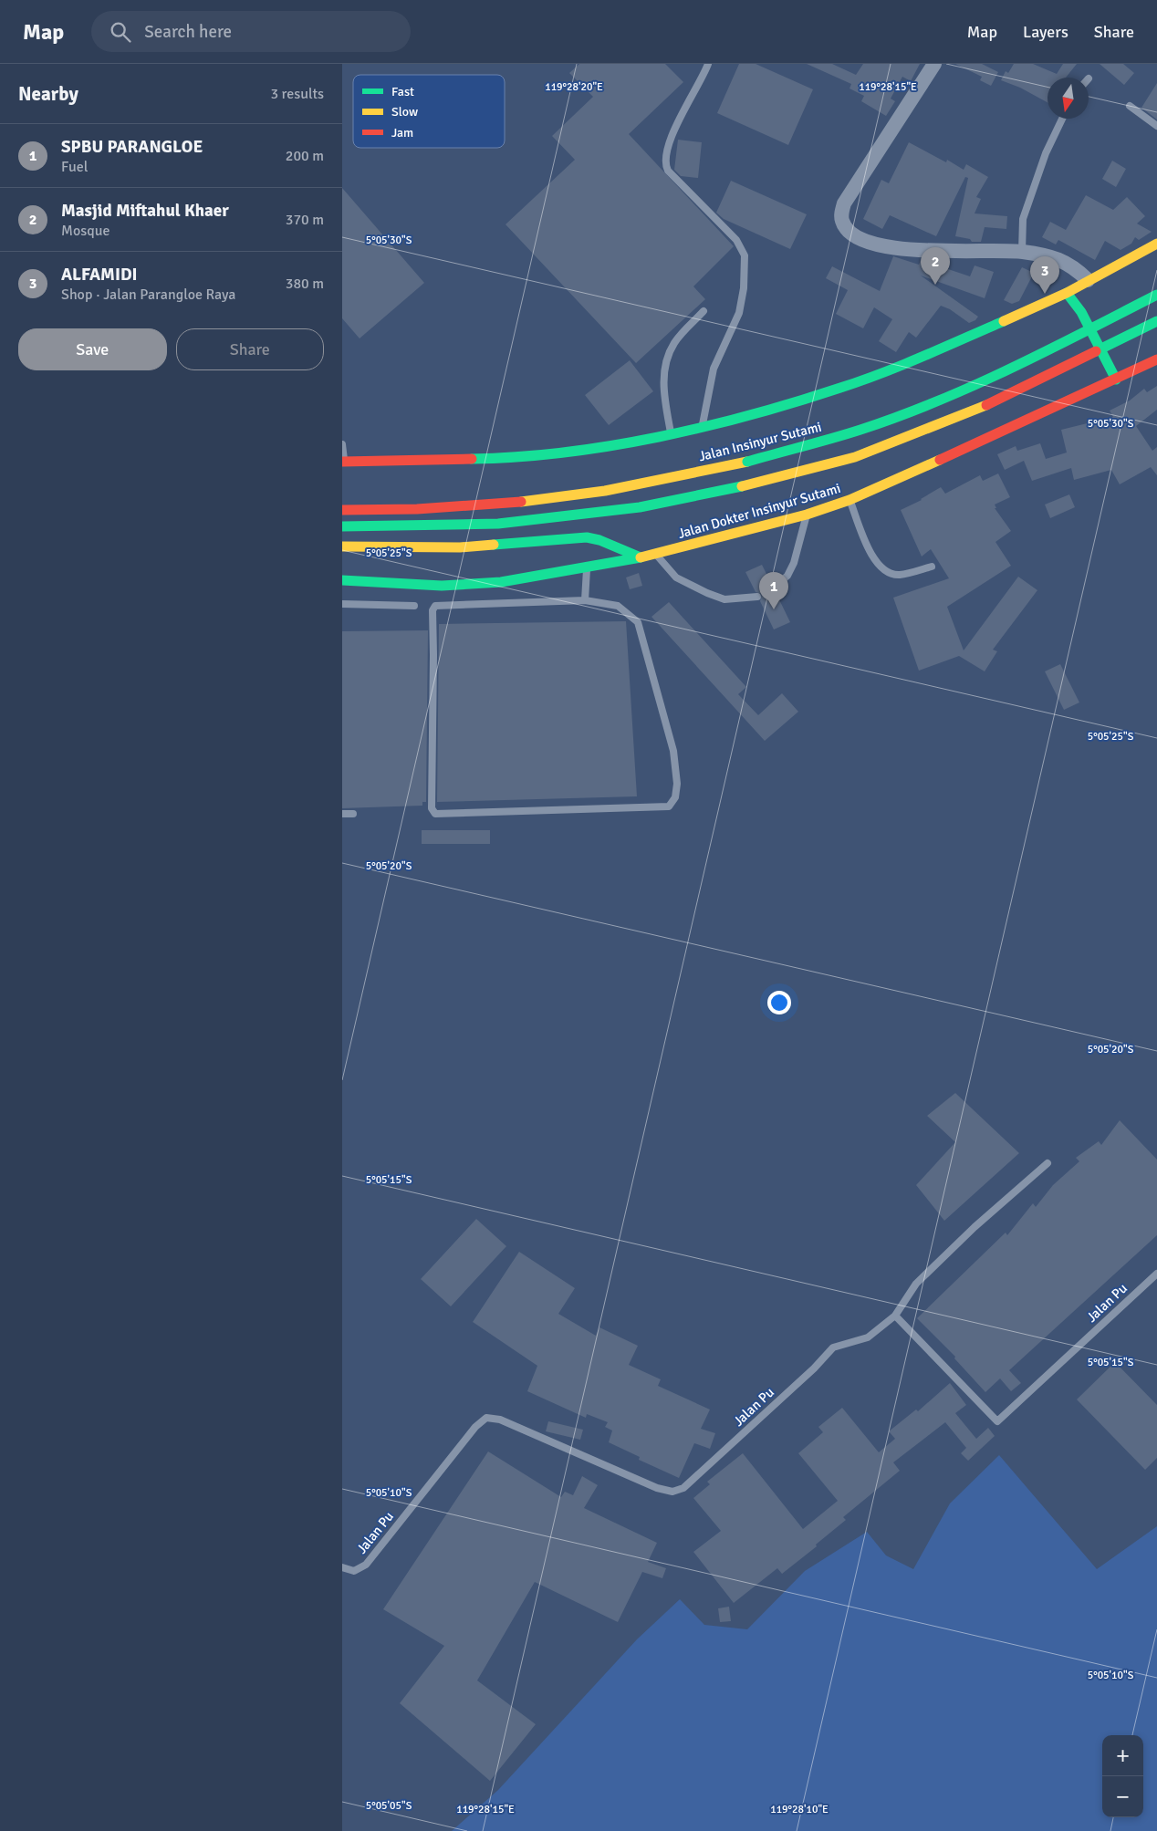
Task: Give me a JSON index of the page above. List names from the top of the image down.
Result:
{
  "streets": {
    "main road": ["Jalan Insinyur Sutami", "Jalan Dokter Insinyur Sutami"],
    "lane": ["Jalan Pu"]
  },
  "legend": ["Fast", "Slow", "Jam"],
  "north": "bottom",
  "page": {
    "header": "Map",
    "search": "Search here",
    "nav": ["Map", "Layers", "Share"],
    "heading": ["Nearby", "3 results"],
    "list": [
      {
        "mark": "1",
        "name": "SPBU PARANGLOE",
        "note": "Fuel",
        "value": "200 m"
      },
      {
        "mark": "2",
        "name": "Masjid Miftahul Khaer",
        "note": "Mosque",
        "value": "370 m"
      },
      {
        "mark": "3",
        "name": "ALFAMIDI",
        "note": "Shop · Jalan Parangloe Raya",
        "value": "380 m"
      }
    ],
    "pins": ["2", "3", "1"],
    "buttons": ["Save", "Share"],
    "map_buttons": ["+", "−"]
  },
  "coordinates": [
    "119°28'20\"E",
    "119°28'15\"E",
    "5°05'30\"S",
    "5°05'25\"S",
    "5°05'20\"S",
    "5°05'15\"S",
    "5°05'10\"S",
    "5°05'05\"S",
    "119°28'10\"E"
  ]
}
